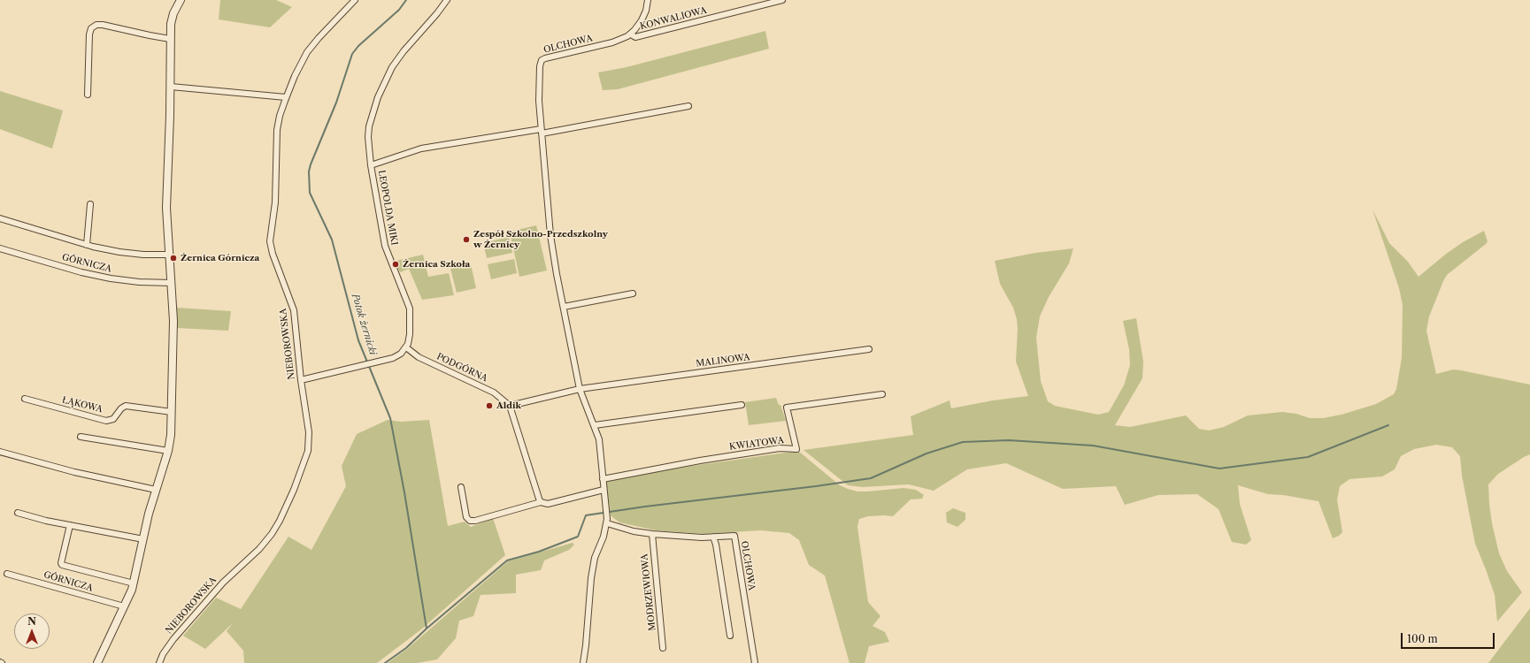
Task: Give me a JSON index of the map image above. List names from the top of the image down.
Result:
{
  "streets": {
    "street": [
      "KONWALIOWA",
      "OLCHOWA",
      "LEOPOLDA MIKI",
      "GÓRNICZA",
      "NIEBOROWSKA",
      "MALINOWA",
      "PODGÓRNA",
      "ŁĄKOWA",
      "KWIATOWA",
      "MODRZEWIOWA"
    ]
  },
  "crossings": [
    ["KONWALIOWA", "OLCHOWA"],
    ["OLCHOWA", "MALINOWA"],
    ["OLCHOWA", "KWIATOWA"],
    ["OLCHOWA", "MODRZEWIOWA"],
    ["LEOPOLDA MIKI", "PODGÓRNA"]
  ],
  "water": ["Potok żernicki"],
  "places": [
    "Zespół Szkolno-Przedszkolny w Żernicy",
    "Żernica Górnicza",
    "Żernica Szkoła",
    "Aldik"
  ],
  "scale_bar": "100 m",
  "north": "top"
}
